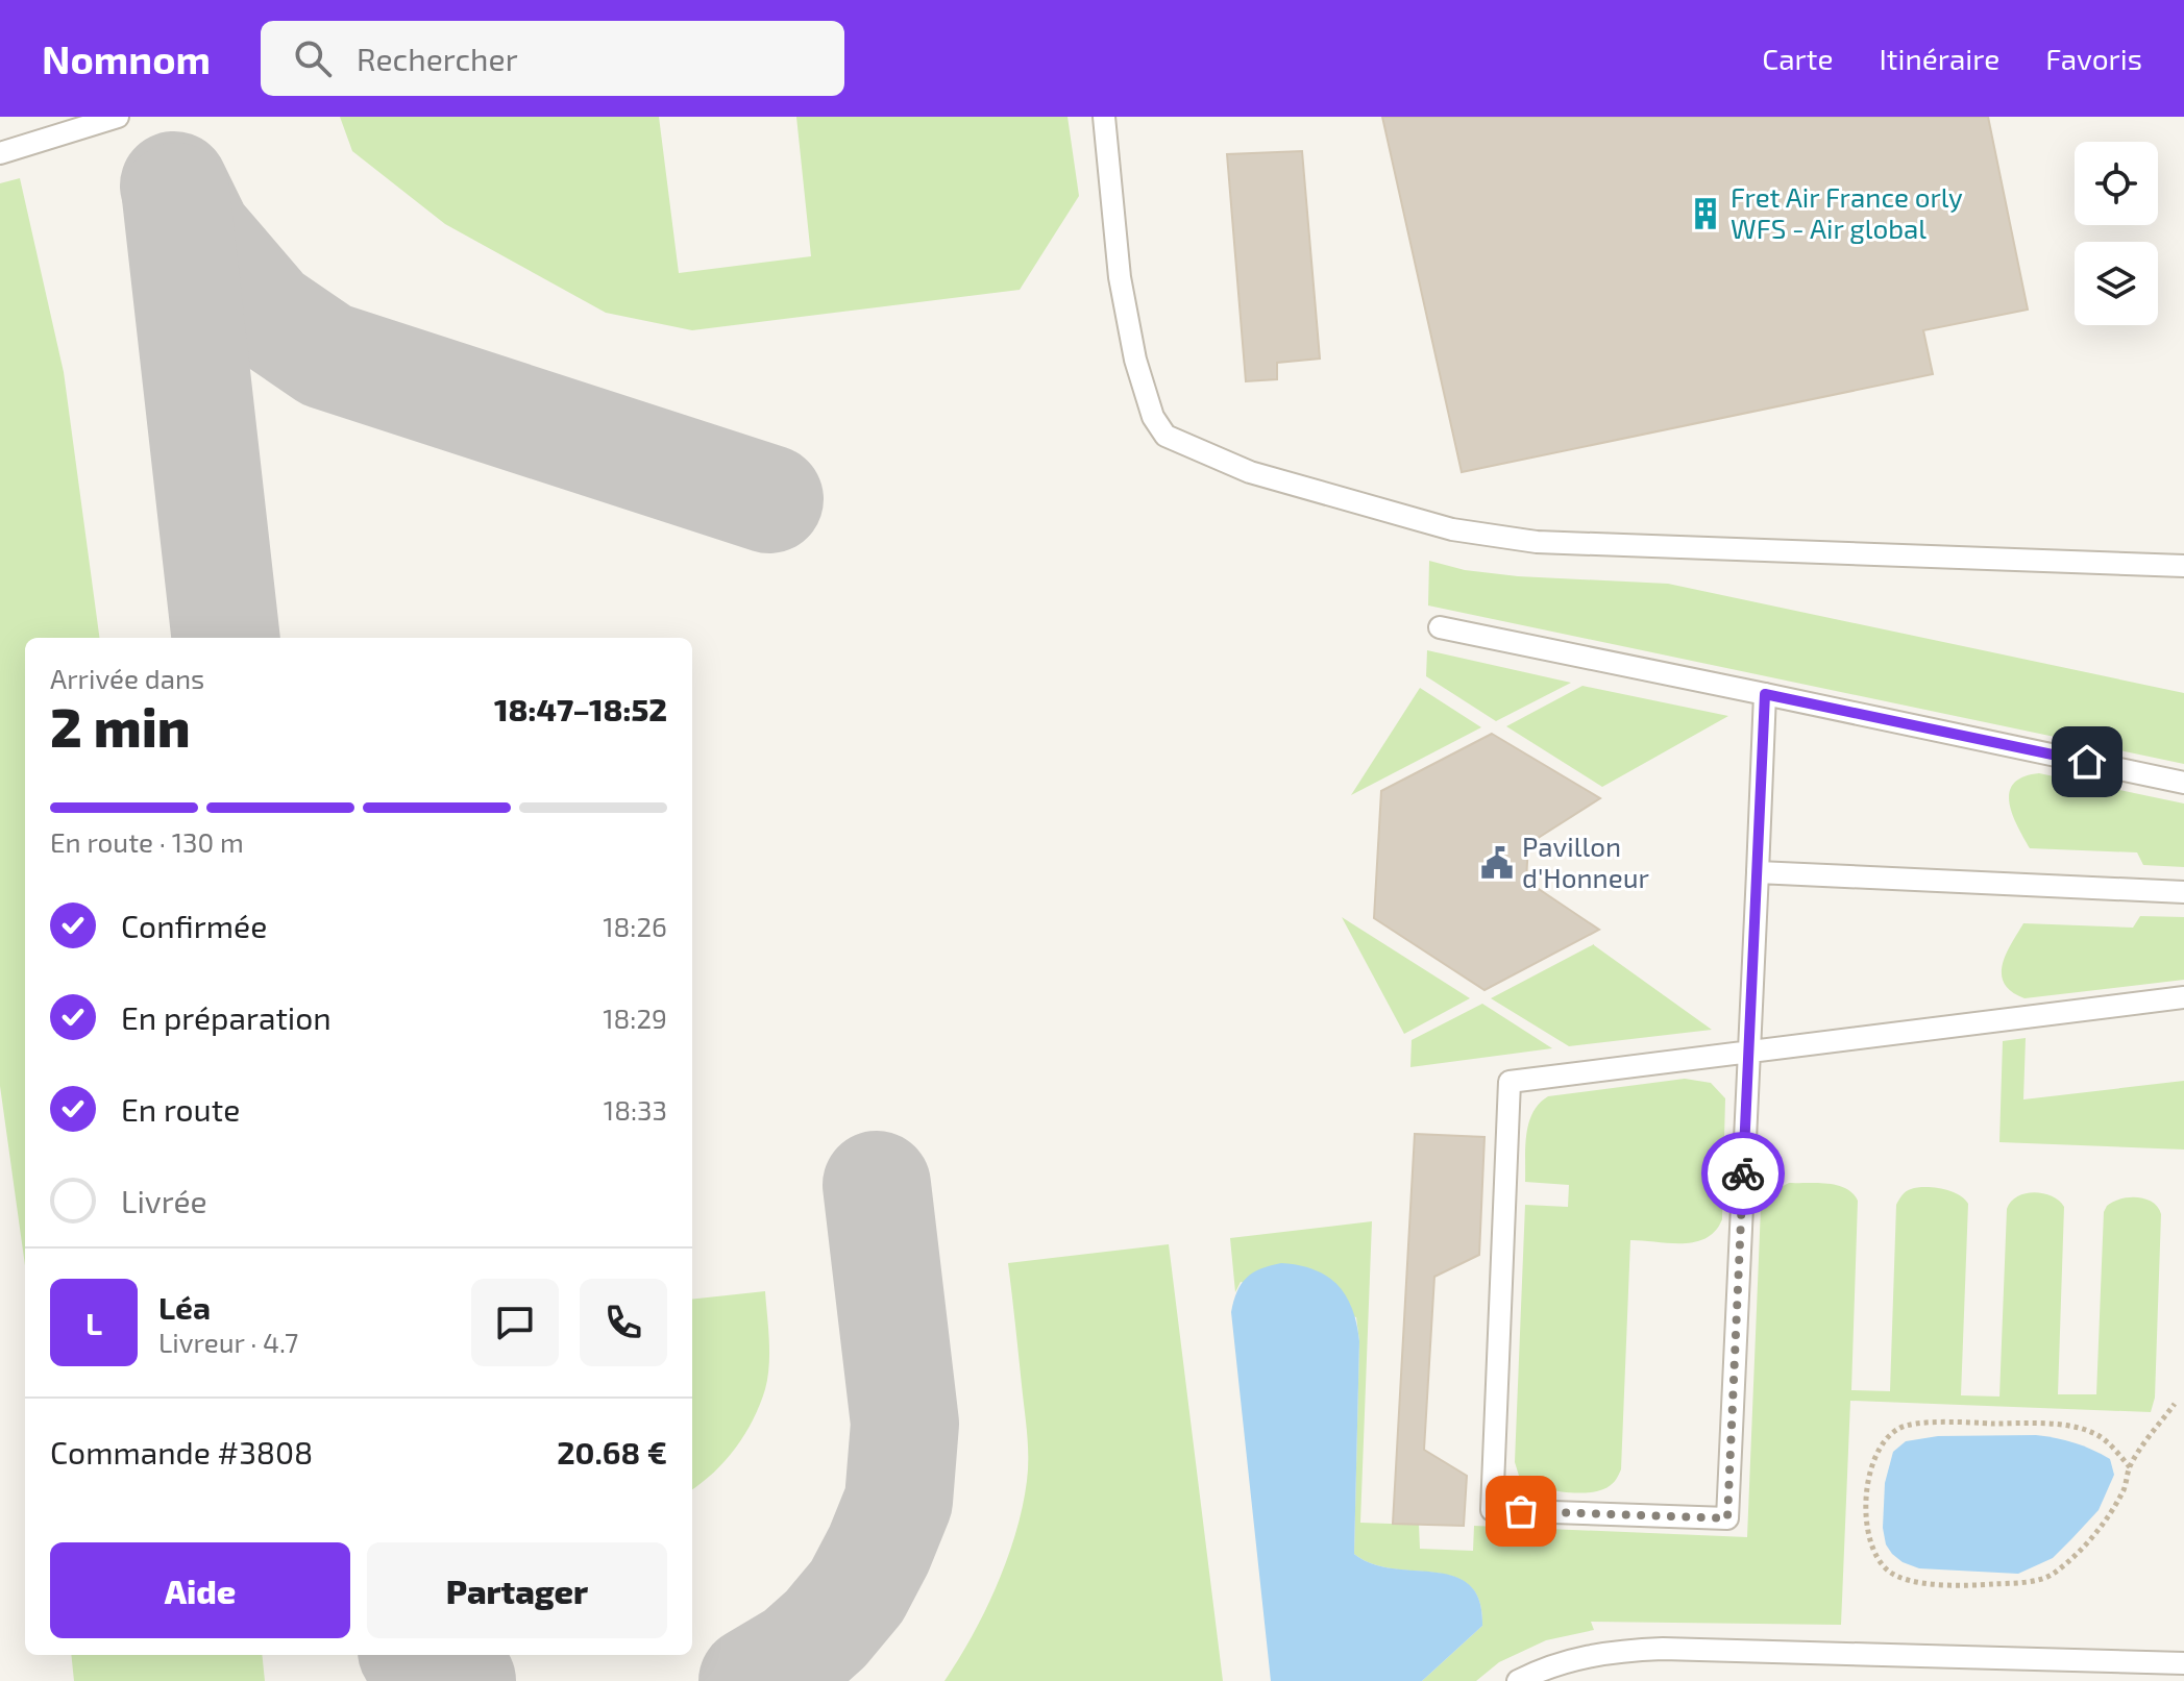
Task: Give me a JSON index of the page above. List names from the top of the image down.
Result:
{
  "places": {
    "building": ["Fret Air France orly WFS - Air global"],
    "public building": ["Pavillon d'Honneur"]
  },
  "page": {
    "header": "Nomnom",
    "search": "Rechercher",
    "nav": ["Carte", "Itinéraire", "Favoris"],
    "heading": ["2 min", "Arrivée dans", "18:47–18:52"],
    "panel": [
      "Léa",
      "Livreur · 4.7",
      "Commande #3808",
      "20.68 €"
    ],
    "bar": "En route · 130 m",
    "list": [
      ["Confirmée", "18:26"],
      ["En préparation", "18:29"],
      ["En route", "18:33"],
      "Livrée"
    ],
    "round": "L",
    "buttons": ["Aide", "Partager"]
  }
}
